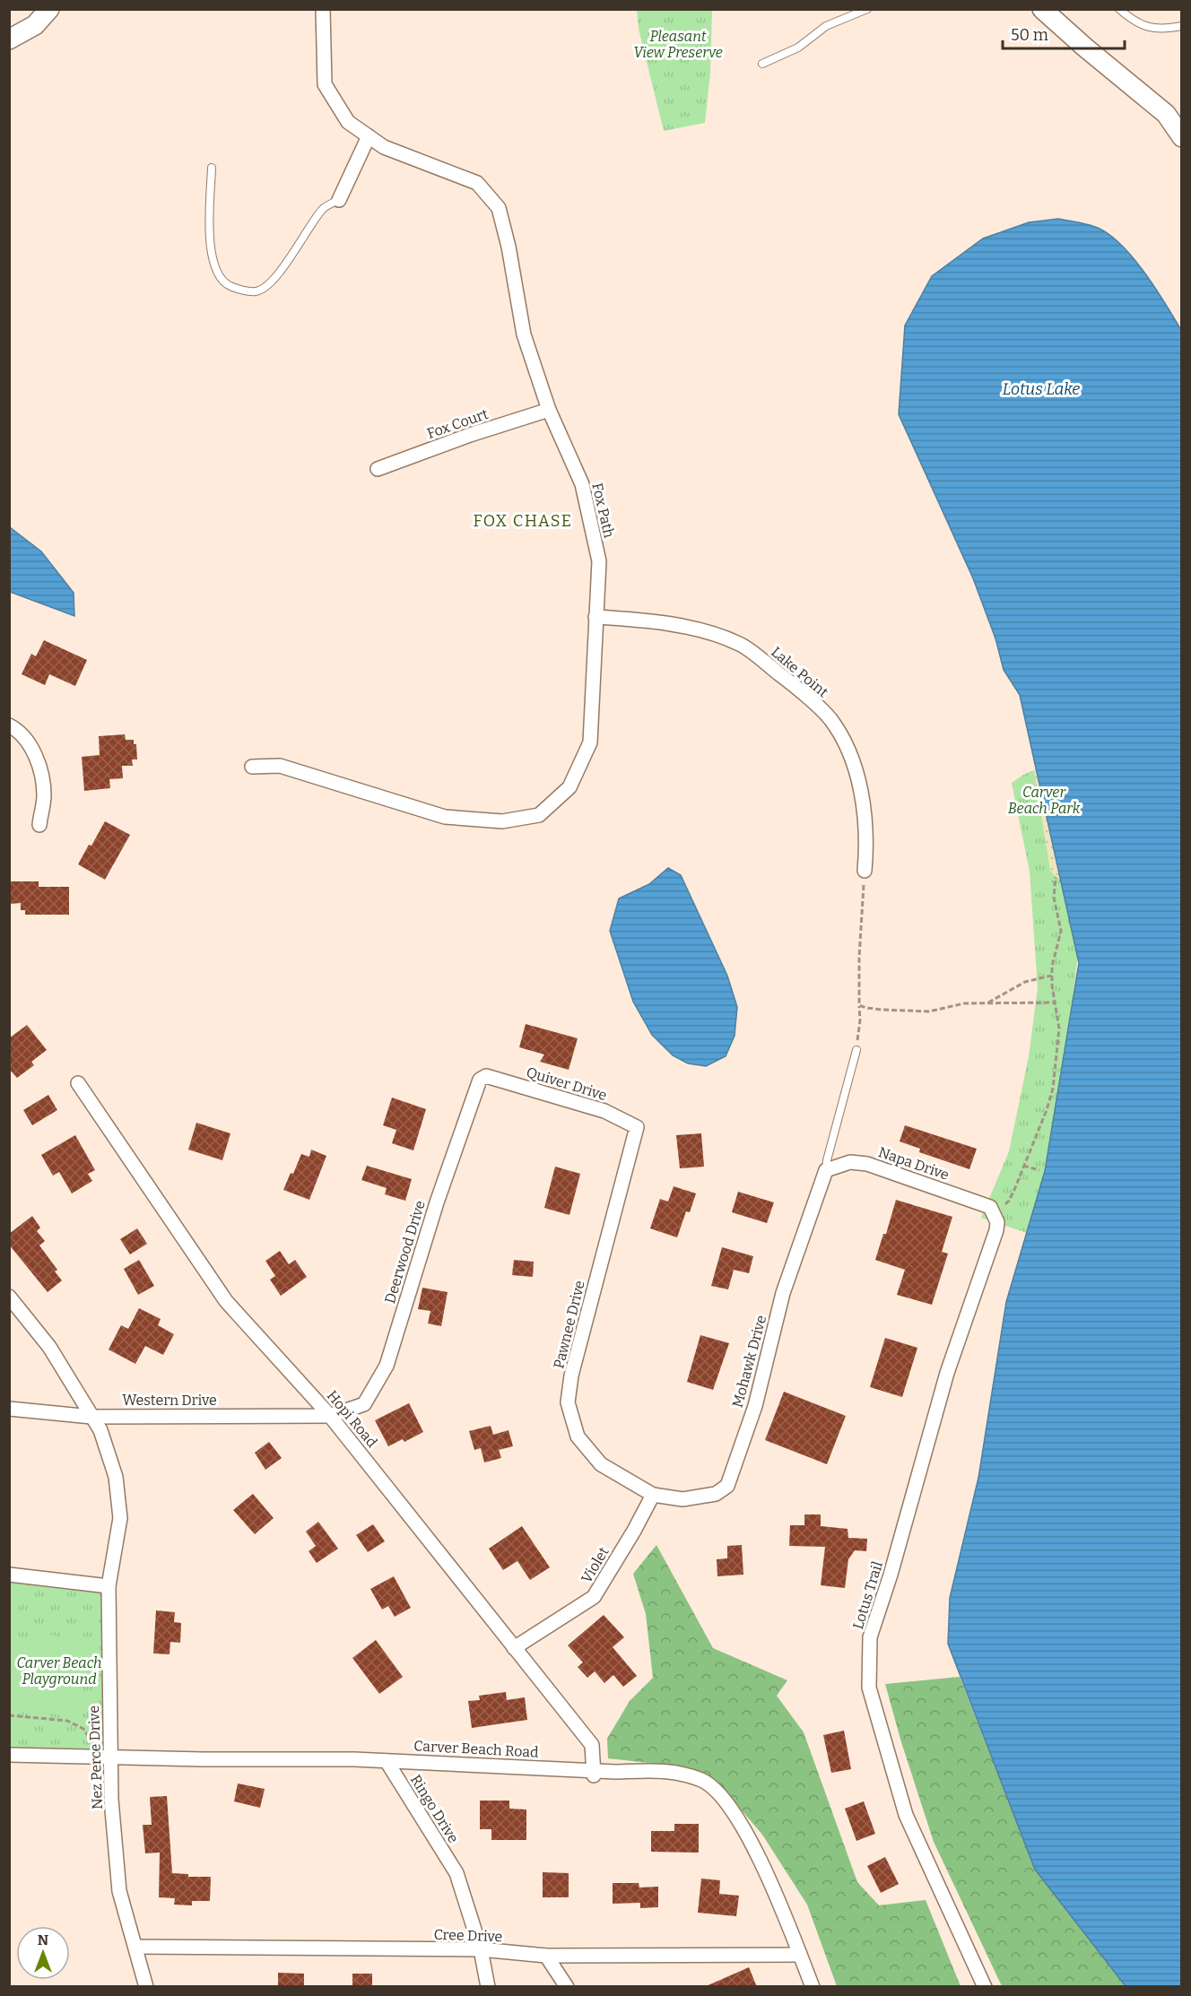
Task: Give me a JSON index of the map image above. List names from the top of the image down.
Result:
{
  "streets": {
    "street": [
      "Fox Court",
      "Fox Path",
      "Lake Point",
      "Quiver Drive",
      "Napa Drive",
      "Deerwood Drive",
      "Pawnee Drive",
      "Mohawk Drive",
      "Western Drive",
      "Hopi Road",
      "Violet",
      "Lotus Trail",
      "Carver Beach Road",
      "Nez Perce Drive",
      "Ringo Drive",
      "Cree Drive"
    ]
  },
  "crossings": [
    ["Fox Court", "Fox Path"],
    ["Fox Path", "Lake Point"],
    ["Quiver Drive", "Deerwood Drive"],
    ["Quiver Drive", "Pawnee Drive"],
    ["Napa Drive", "Mohawk Drive"],
    ["Napa Drive", "Lotus Trail"],
    ["Deerwood Drive", "Western Drive"],
    ["Deerwood Drive", "Hopi Road"],
    ["Pawnee Drive", "Mohawk Drive"],
    ["Pawnee Drive", "Violet"],
    ["Mohawk Drive", "Violet"],
    ["Western Drive", "Hopi Road"],
    ["Western Drive", "Nez Perce Drive"],
    ["Hopi Road", "Violet"],
    ["Hopi Road", "Carver Beach Road"],
    ["Carver Beach Road", "Nez Perce Drive"],
    ["Carver Beach Road", "Ringo Drive"],
    ["Carver Beach Road", "Cree Drive"],
    ["Nez Perce Drive", "Cree Drive"],
    ["Ringo Drive", "Cree Drive"]
  ],
  "districts": ["FOX CHASE"],
  "water": ["Lotus Lake"],
  "parks": ["Pleasant View Preserve", "Carver Beach Park", "Carver Beach Playground"],
  "scale_bar": "50 m",
  "north": "top"
}
